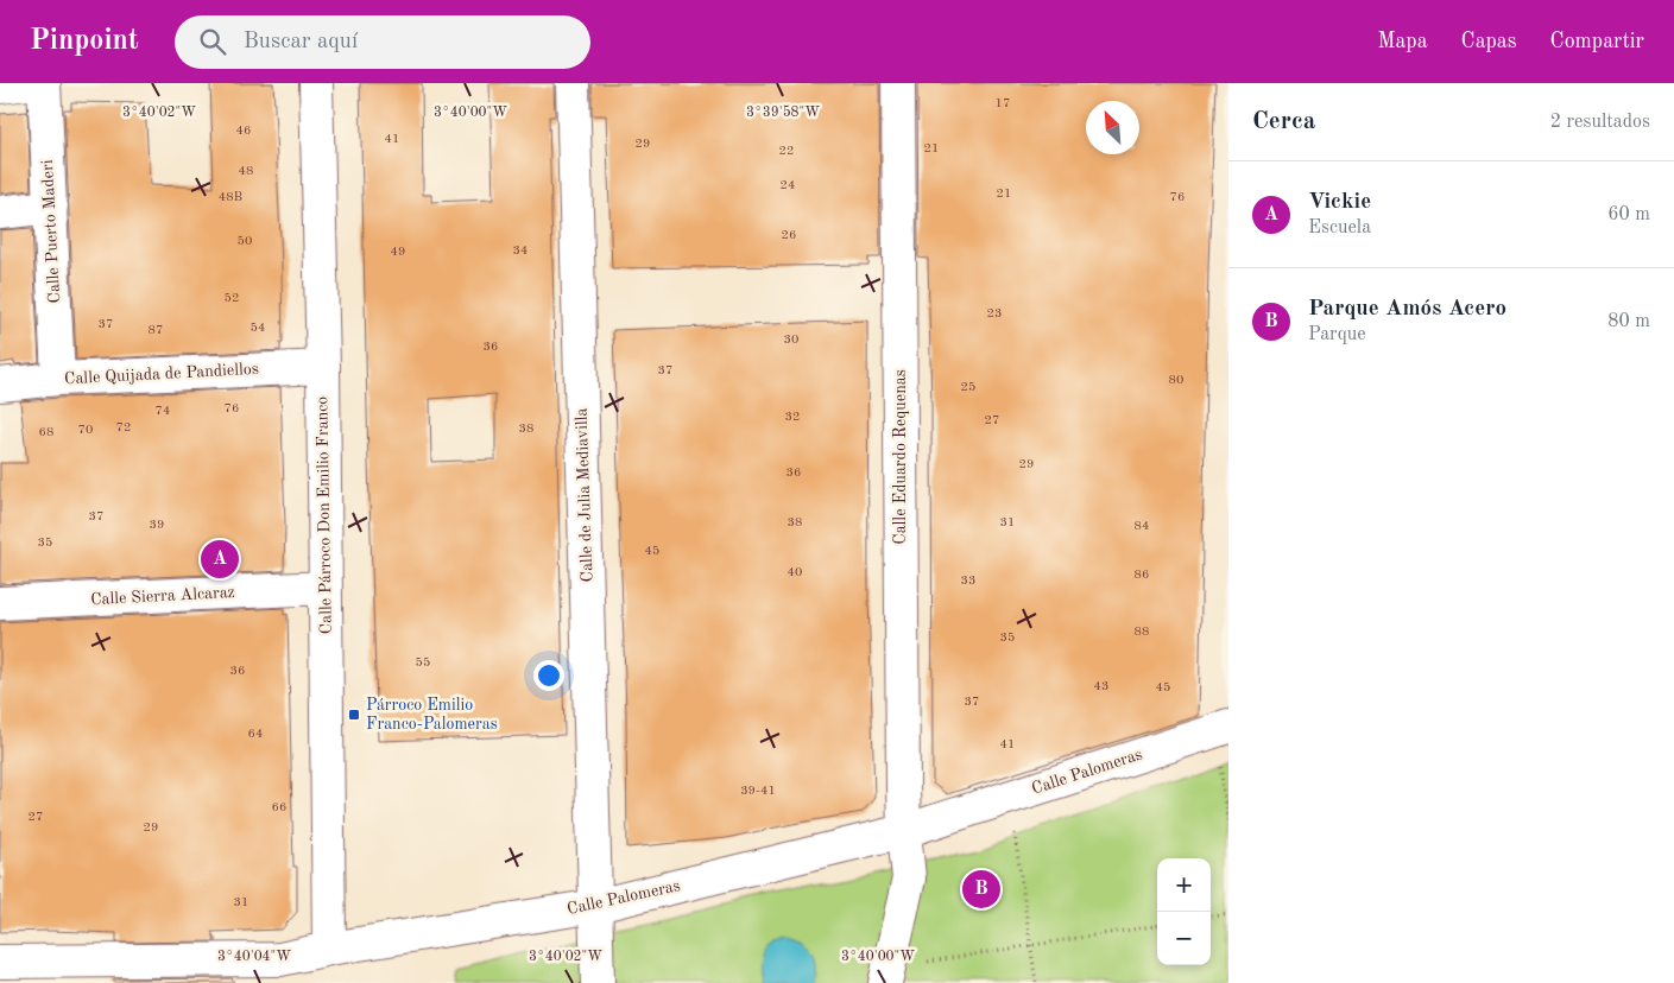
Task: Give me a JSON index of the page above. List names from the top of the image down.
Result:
{
  "streets": {
    "street": [
      "Calle Puerto Maderi",
      "Calle Quijada de Pandiellos",
      "Calle Eduardo Requenas",
      "Calle de Julia Mediavilla",
      "Calle Párroco Don Emilio Franco",
      "Calle Sierra Alcaraz",
      "Calle Palomeras"
    ]
  },
  "crossings": [
    ["Calle Puerto Maderi", "Calle Quijada de Pandiellos"],
    ["Calle Quijada de Pandiellos", "Calle Párroco Don Emilio Franco"],
    ["Calle Eduardo Requenas", "Calle Palomeras"],
    ["Calle de Julia Mediavilla", "Calle Palomeras"],
    ["Calle Párroco Don Emilio Franco", "Calle Sierra Alcaraz"],
    ["Calle Párroco Don Emilio Franco", "Calle Palomeras"]
  ],
  "places": {
    "transit": ["Párroco Emilio Franco-Palomeras"]
  },
  "house_numbers": [
    "17",
    "46",
    "41",
    "29",
    "21",
    "22",
    "48",
    "24",
    "21",
    "48B",
    "76",
    "26",
    "50",
    "34",
    "49",
    "52",
    "23",
    "37",
    "54",
    "87",
    "30",
    "36",
    "37",
    "80",
    "25",
    "76",
    "74",
    "32",
    "27",
    "72",
    "38",
    "70",
    "68",
    "29",
    "36",
    "37",
    "38",
    "31",
    "39",
    "84",
    "35",
    "45",
    "40",
    "86",
    "33",
    "88",
    "35",
    "55",
    "36",
    "43",
    "45",
    "37",
    "64",
    "41",
    "39-41",
    "66",
    "27",
    "29",
    "31"
  ],
  "north": "top left",
  "page": {
    "header": "Pinpoint",
    "search": "Buscar aquí",
    "nav": ["Mapa", "Capas", "Compartir"],
    "heading": ["Cerca", "2 resultados"],
    "list": [
      {
        "mark": "A",
        "name": "Vickie",
        "note": "Escuela",
        "value": "60 m"
      },
      {
        "mark": "B",
        "name": "Parque Amós Acero",
        "note": "Parque",
        "value": "80 m"
      }
    ],
    "pins": ["A", "B"],
    "map_buttons": ["+", "−"]
  },
  "coordinates": [
    "3°40'02\"W",
    "3°40'00\"W",
    "3°39'58\"W",
    "3°40'04\"W"
  ]
}
